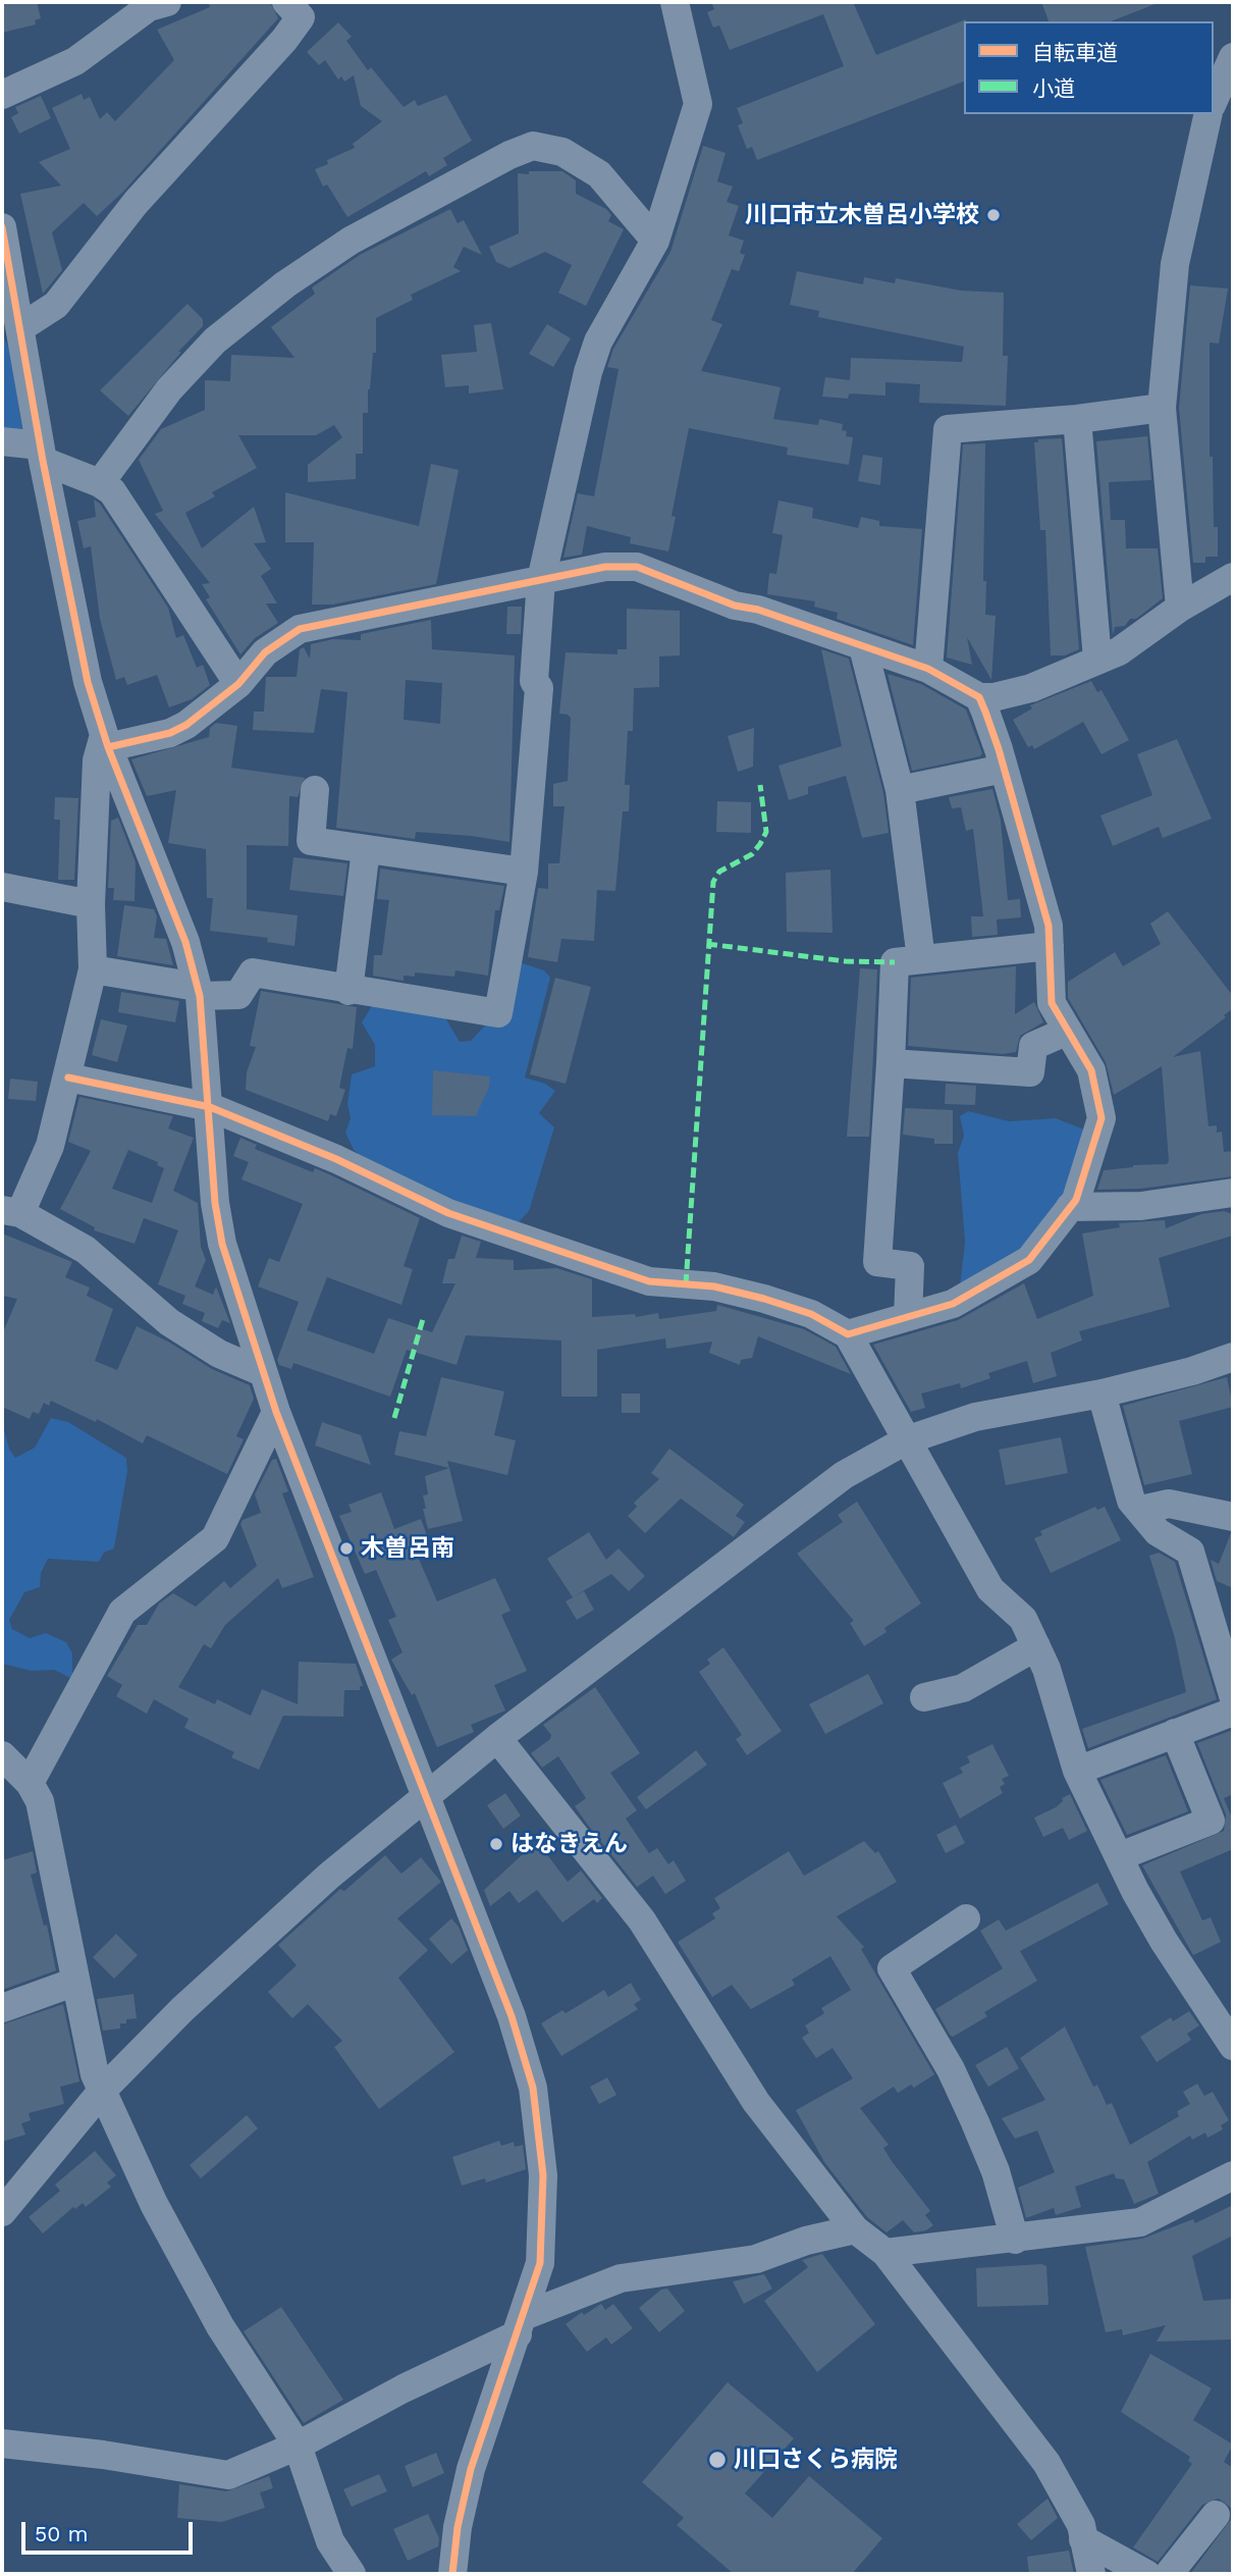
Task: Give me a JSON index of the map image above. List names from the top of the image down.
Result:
{
  "places": [
    "川口市立木曽呂小学校",
    "木曽呂南",
    "はなきえん",
    "川口さくら病院"
  ],
  "legend": ["自転車道", "小道"],
  "scale_bar": "50 m"
}
